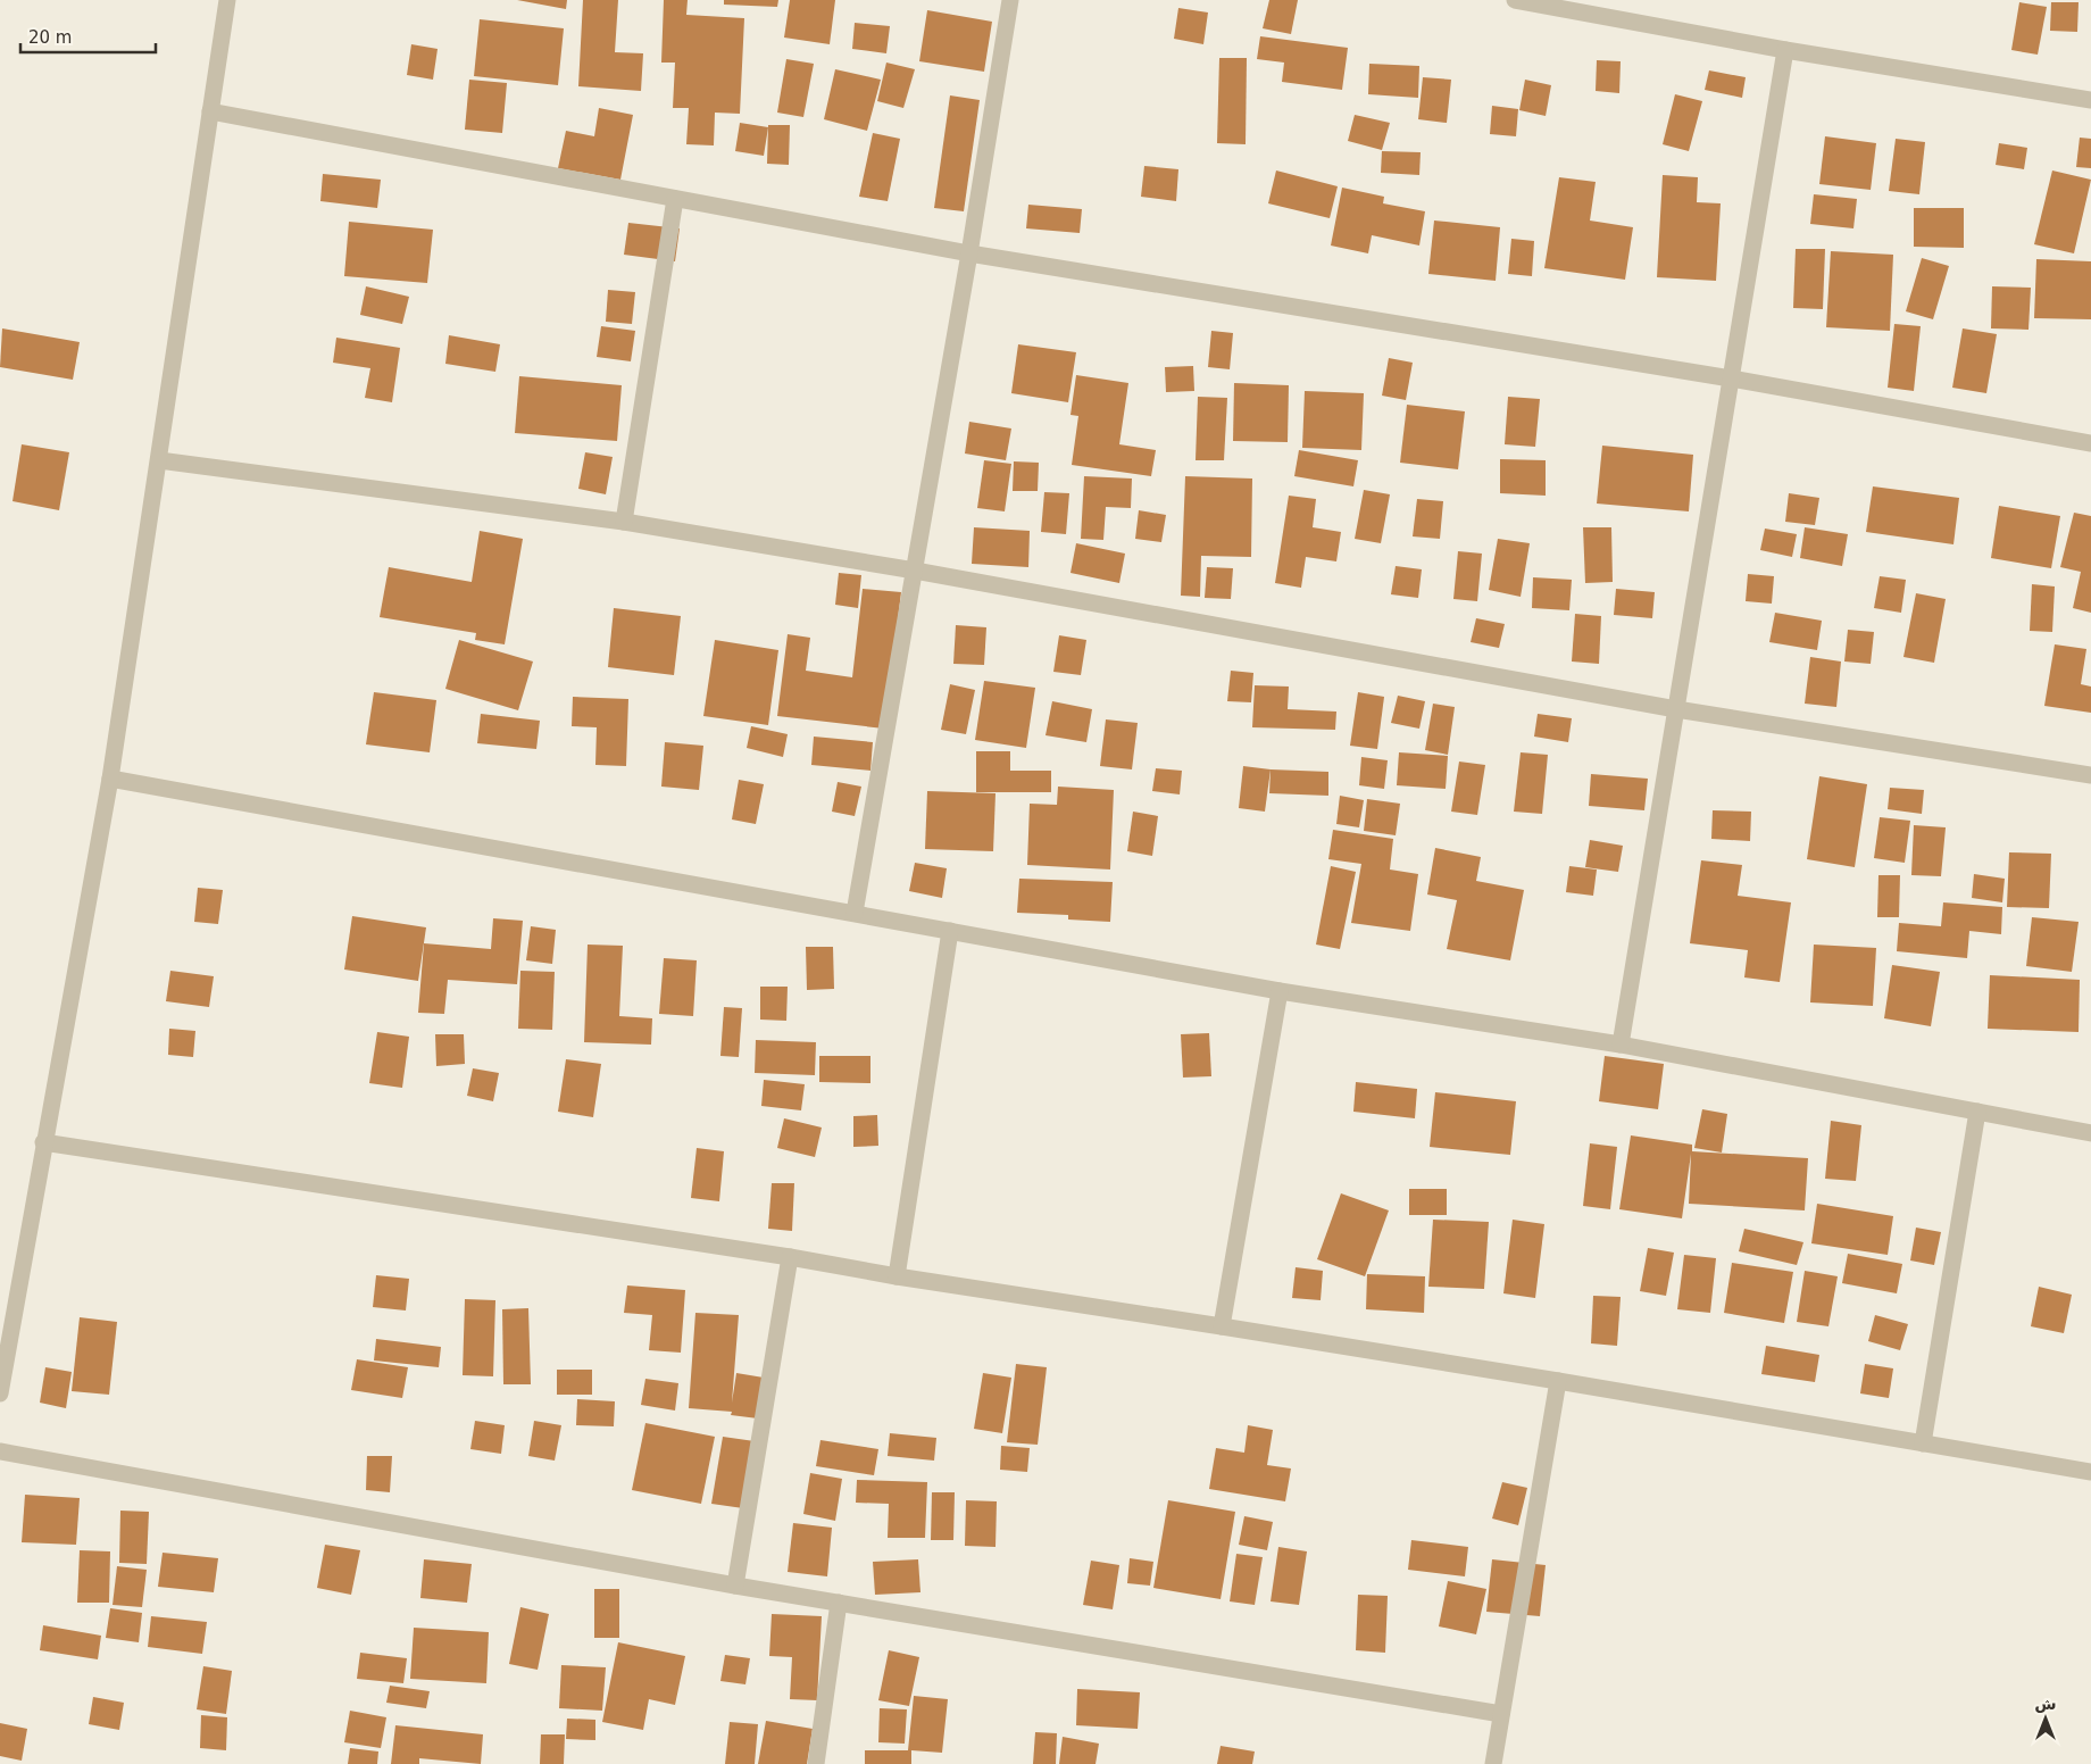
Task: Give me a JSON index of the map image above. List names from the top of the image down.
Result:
{
  "scale_bar": "20 m",
  "north": "top"
}
